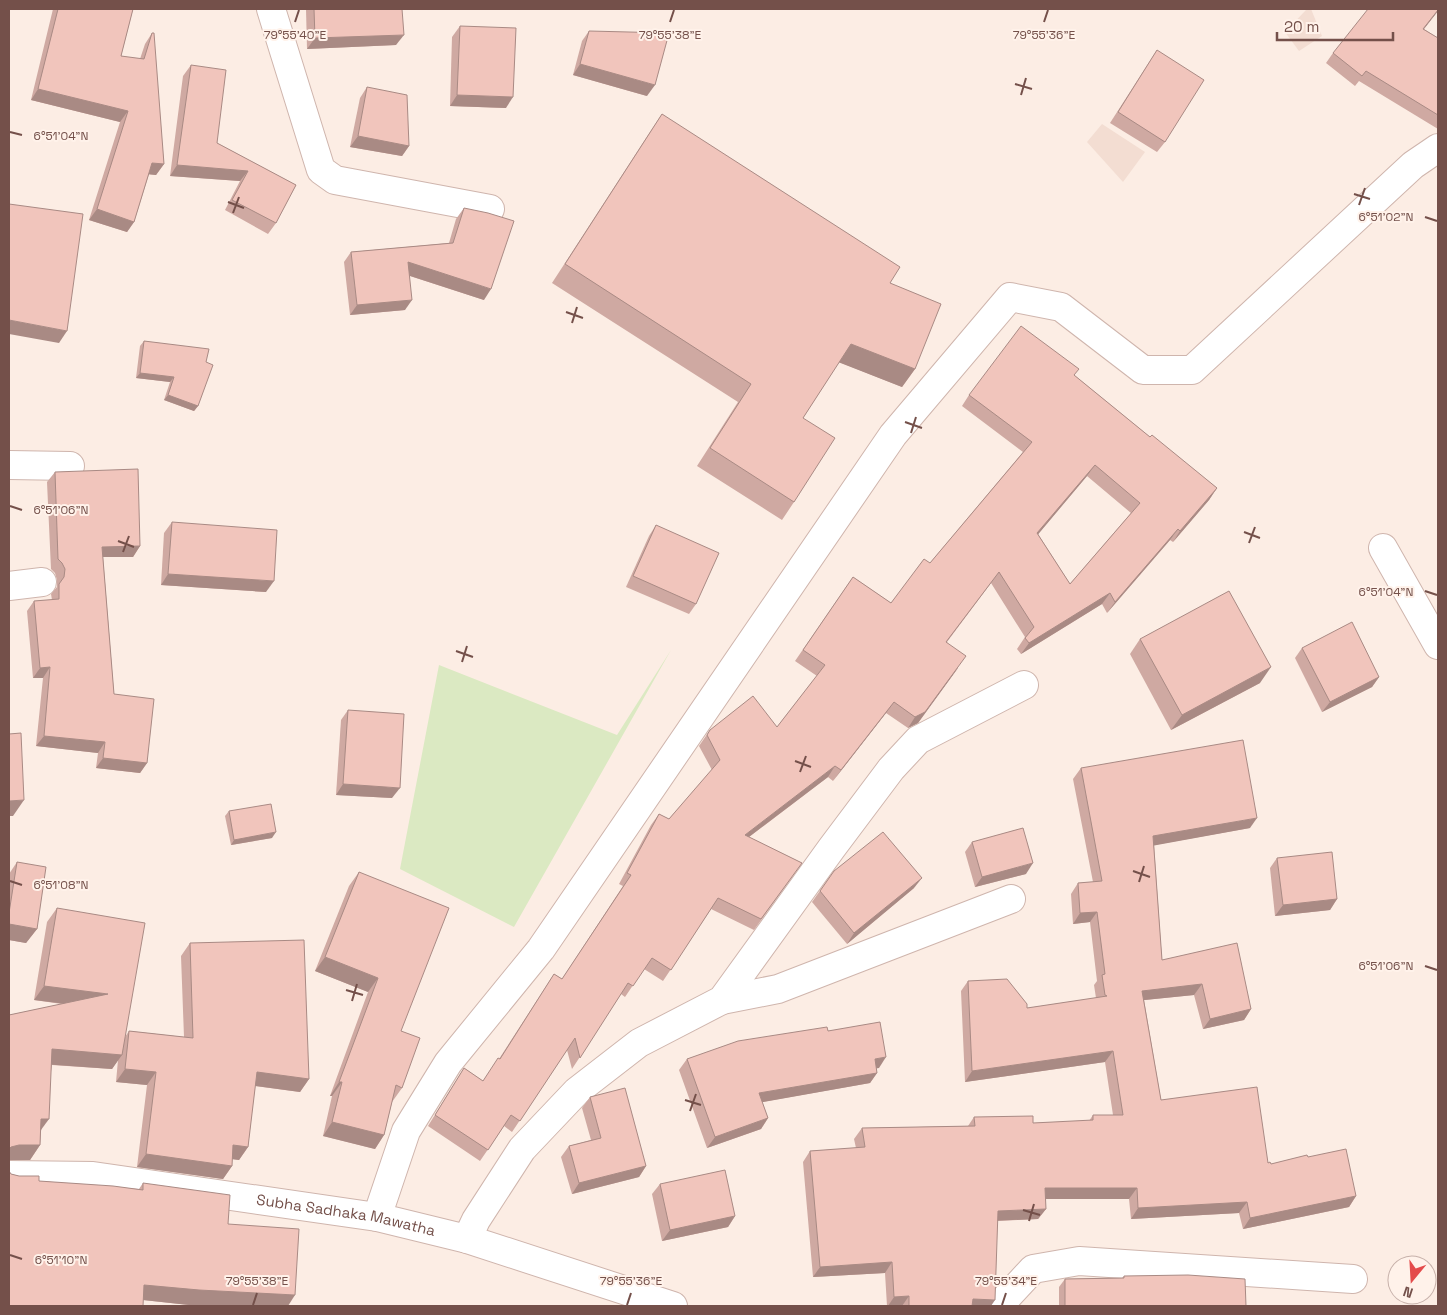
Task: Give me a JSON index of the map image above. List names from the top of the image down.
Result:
{
  "streets": {
    "street": ["Subha Sadhaka Mawatha"]
  },
  "scale_bar": "20 m",
  "north": "bottom",
  "coordinates": [
    "79°55'40\"E",
    "79°55'38\"E",
    "79°55'36\"E",
    "6°51'04\"N",
    "6°51'02\"N",
    "6°51'06\"N",
    "6°51'08\"N",
    "6°51'10\"N",
    "79°55'34\"E"
  ]
}
